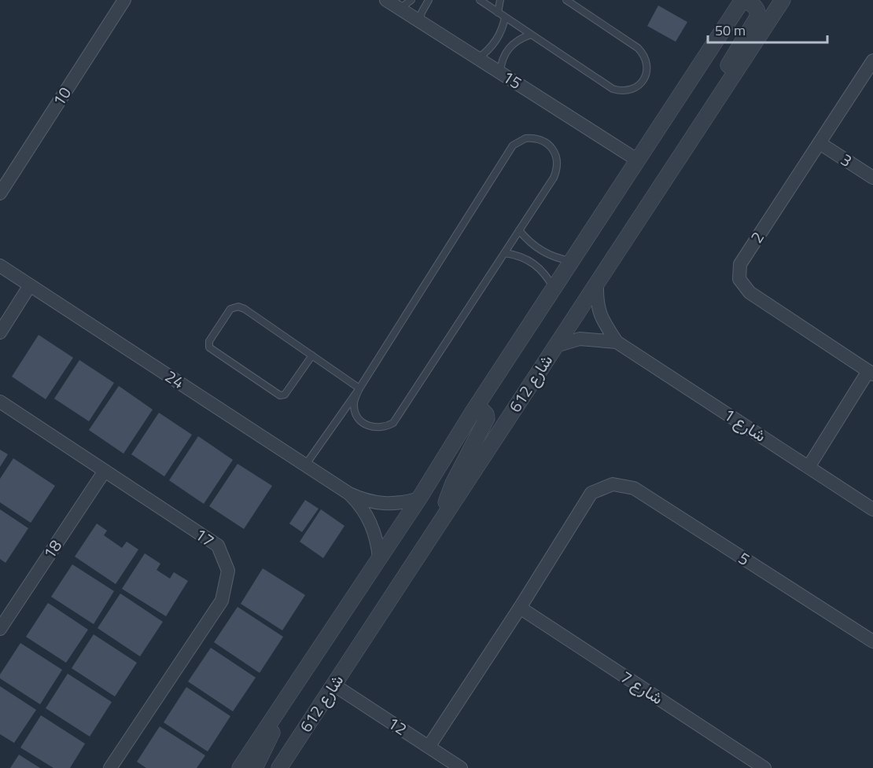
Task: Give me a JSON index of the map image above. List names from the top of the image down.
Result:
{
  "streets": {
    "street": [
      "15",
      "10",
      "3",
      "2",
      "24",
      "شارع 612",
      "شارع 1",
      "17",
      "18",
      "5",
      "شارع 7",
      "12"
    ]
  },
  "crossings": [
    ["15", "شارع 612"],
    ["3", "2"],
    ["24", "شارع 612"],
    ["شارع 612", "شارع 1"],
    ["شارع 612", "12"],
    ["17", "18"],
    ["5", "شارع 7"]
  ],
  "scale_bar": "50 m"
}
